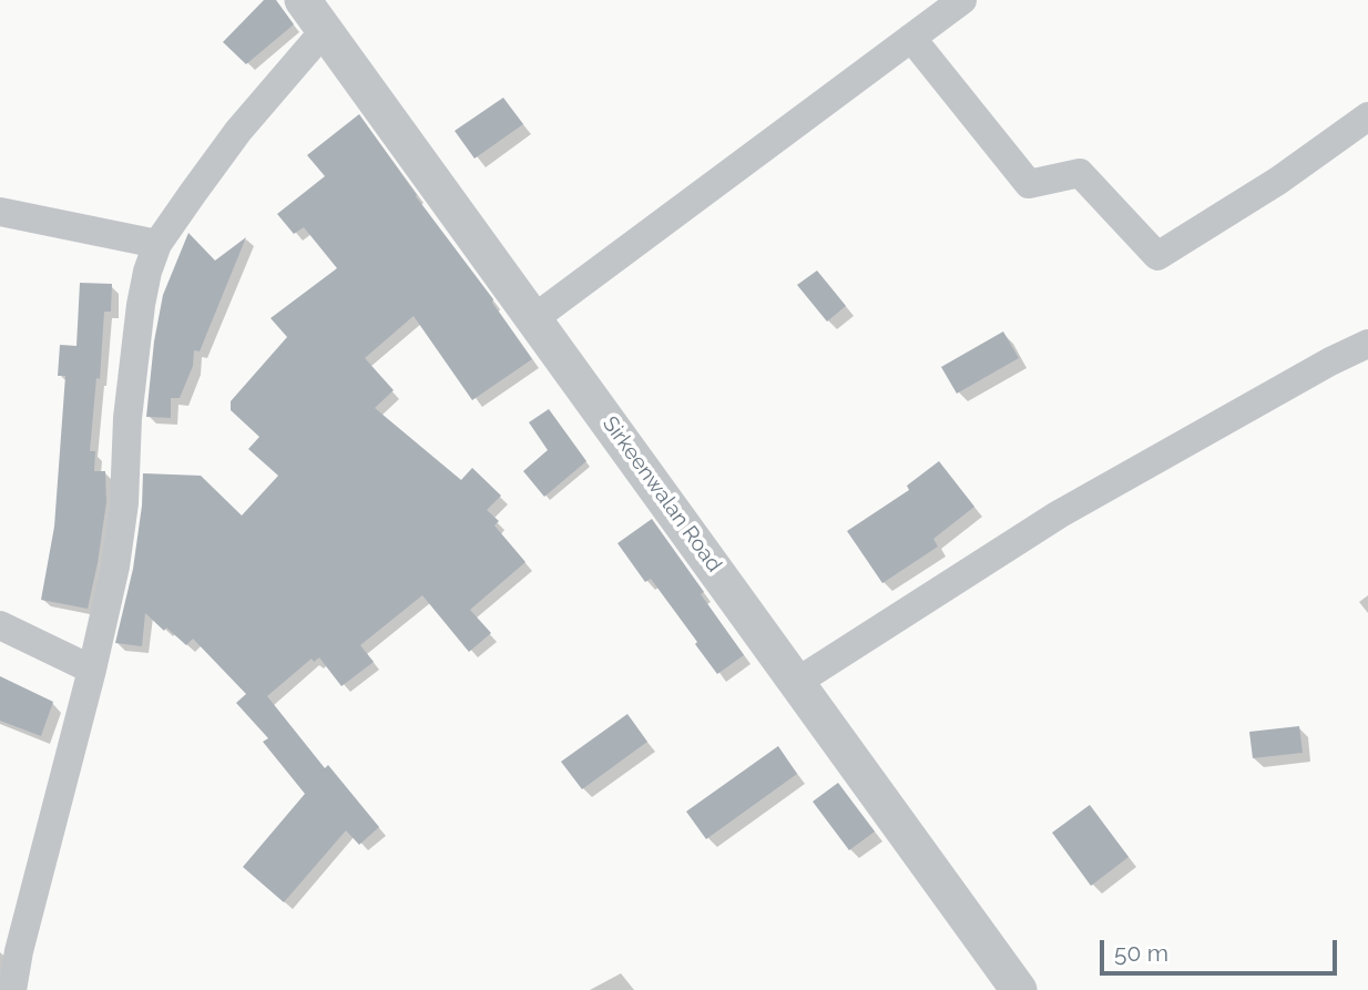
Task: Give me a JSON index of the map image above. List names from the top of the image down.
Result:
{
  "streets": {
    "street": ["Sirkeenwalan Road"]
  },
  "scale_bar": "50 m"
}
